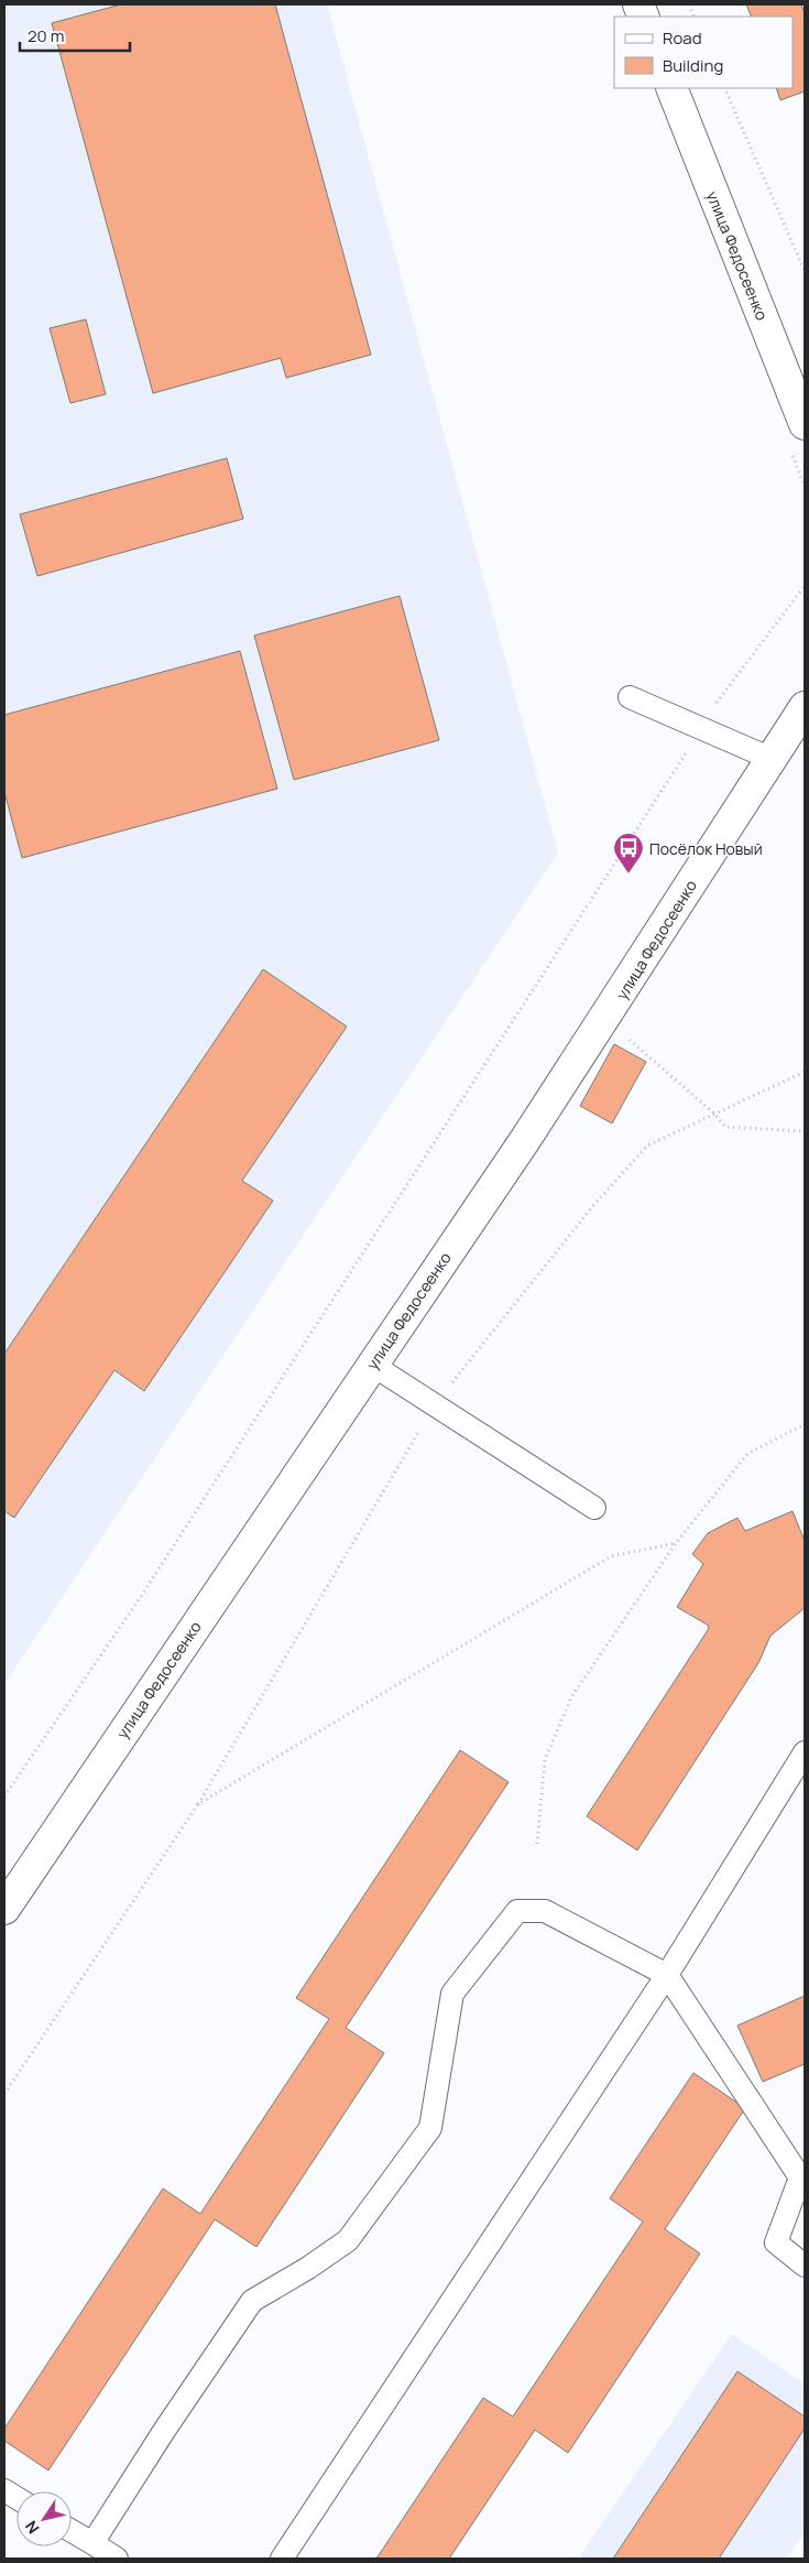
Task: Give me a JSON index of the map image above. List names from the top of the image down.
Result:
{
  "streets": {
    "street": ["улица Федосеенко"]
  },
  "places": {
    "bus stop": ["Посёлок Новый"]
  },
  "legend": ["Road", "Building"],
  "scale_bar": "20 m",
  "north": "bottom left"
}
